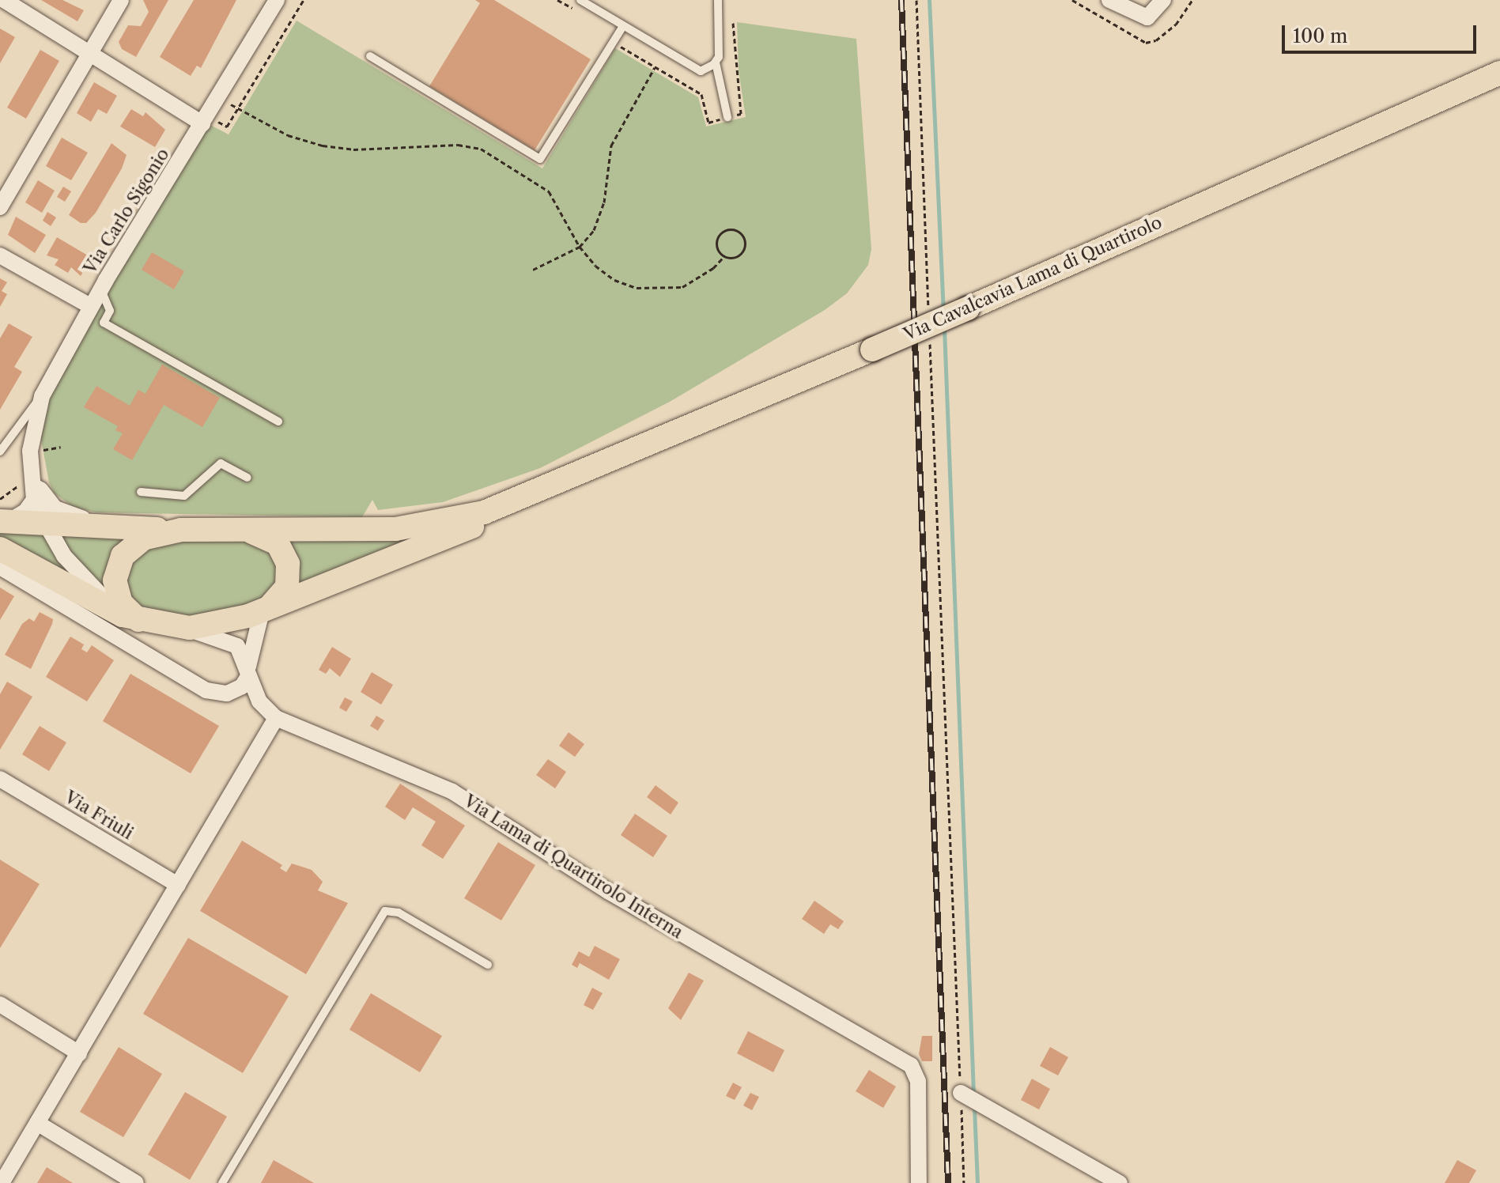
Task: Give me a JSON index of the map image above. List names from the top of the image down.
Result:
{
  "streets": {
    "main road": ["Via Cavalcavia Lama di Quartirolo"],
    "street": ["Via Carlo Sigonio", "Via Friuli", "Via Lama di Quartirolo Interna"]
  },
  "crossings": [
    ["Via Cavalcavia Lama di Quartirolo", "Via Lama di Quartirolo Interna"]
  ],
  "scale_bar": "100 m"
}
